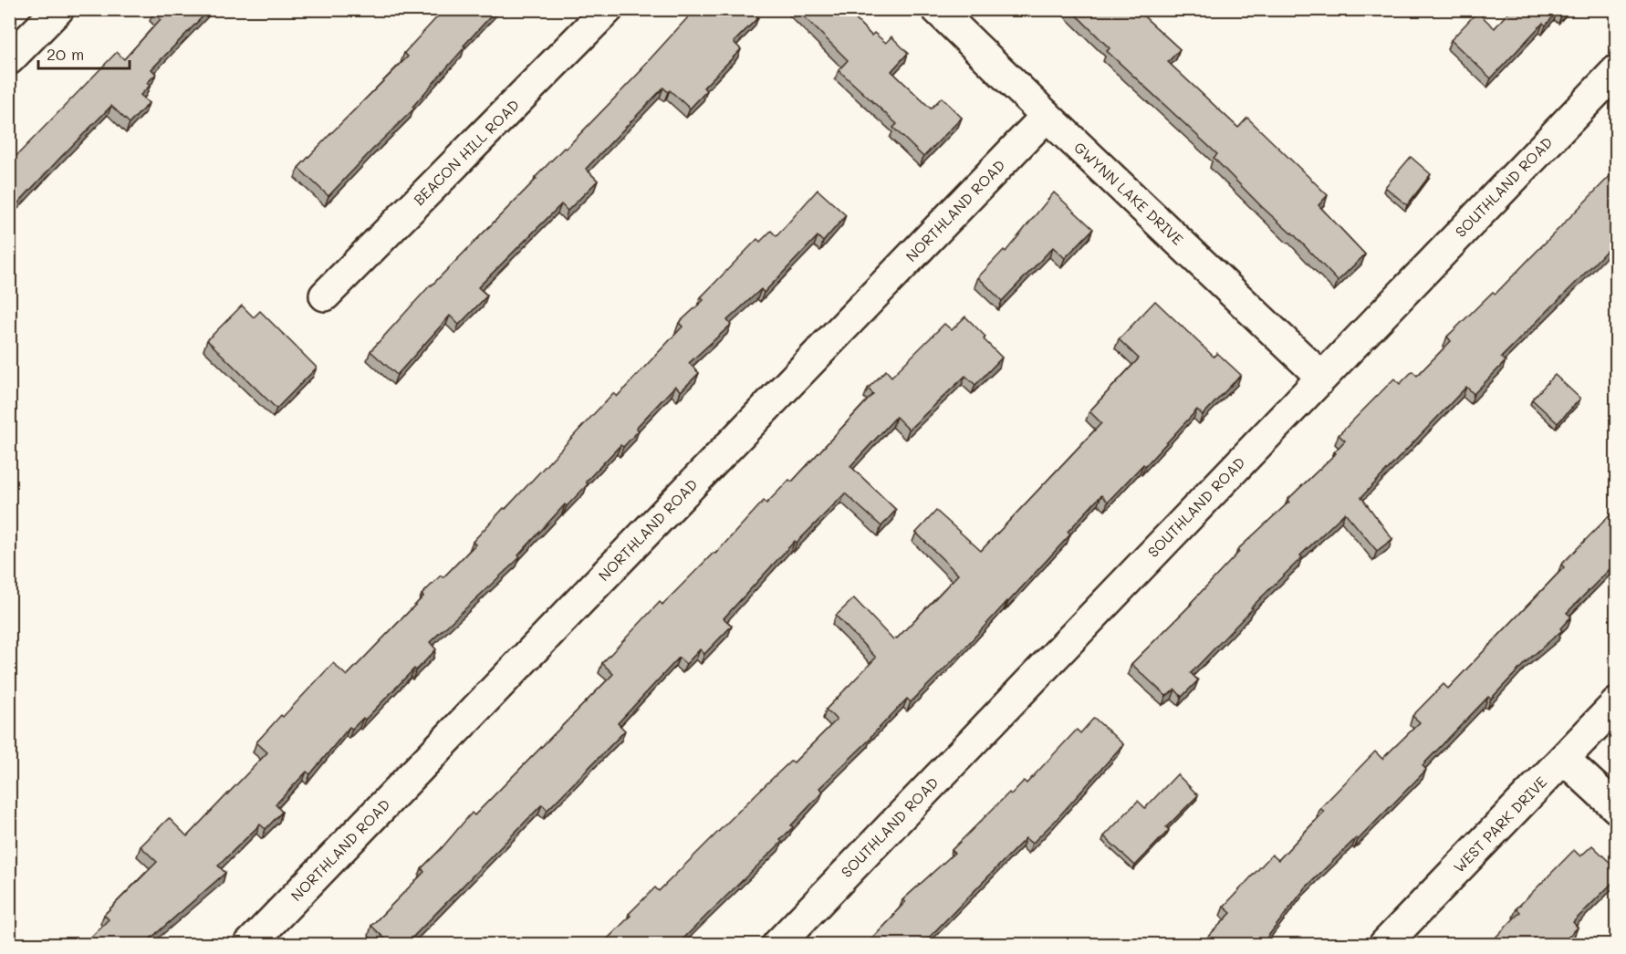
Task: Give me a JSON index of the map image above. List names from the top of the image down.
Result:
{
  "streets": {
    "street": [
      "BEACON HILL ROAD",
      "SOUTHLAND ROAD",
      "GWYNN LAKE DRIVE",
      "NORTHLAND ROAD",
      "WEST PARK DRIVE"
    ]
  },
  "crossings": [
    ["SOUTHLAND ROAD", "GWYNN LAKE DRIVE"],
    ["GWYNN LAKE DRIVE", "NORTHLAND ROAD"]
  ],
  "scale_bar": "20 m"
}
